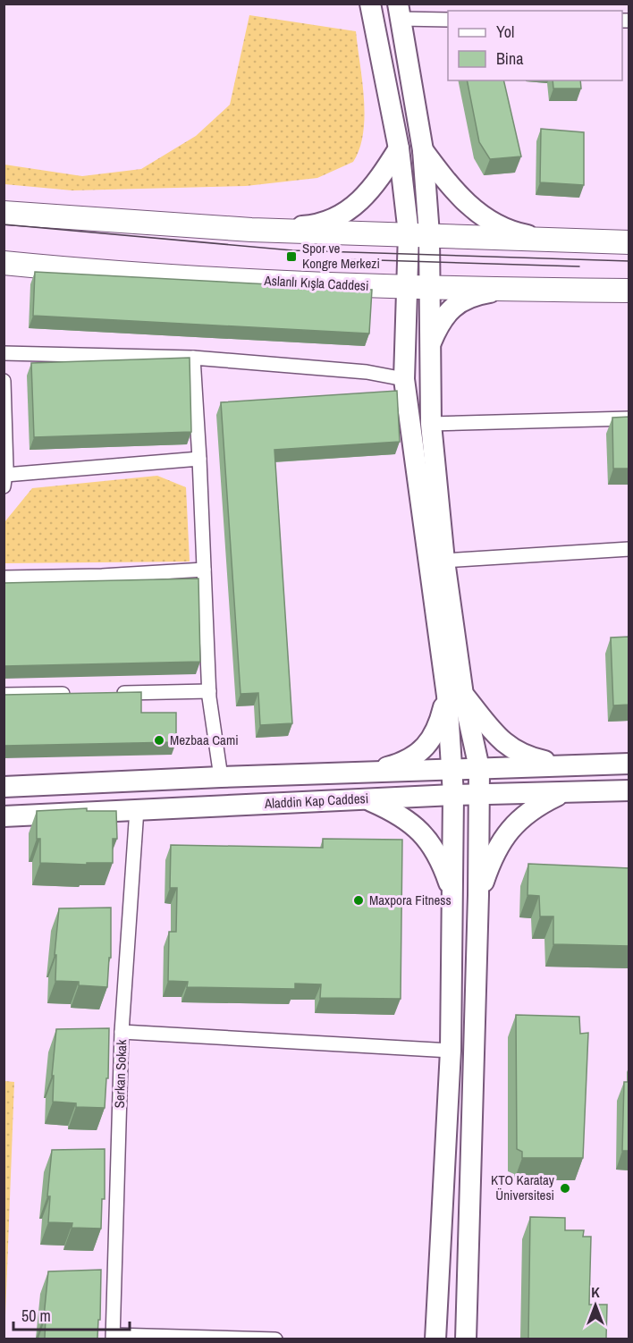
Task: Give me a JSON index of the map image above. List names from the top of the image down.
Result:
{
  "streets": {
    "main road": ["Aslanlı Kışla Caddesi"],
    "street": ["Aladdin Kap Caddesi", "Serkan Sokak"]
  },
  "crossings": [
    ["Aladdin Kap Caddesi", "Serkan Sokak"]
  ],
  "places": {
    "transit": ["Spor ve Kongre Merkezi"],
    "other": ["Mezbaa Cami", "Maxpora Fitness", "KTO Karatay Üniversitesi"]
  },
  "legend": ["Yol", "Bina"],
  "scale_bar": "50 m",
  "north": "top"
}
